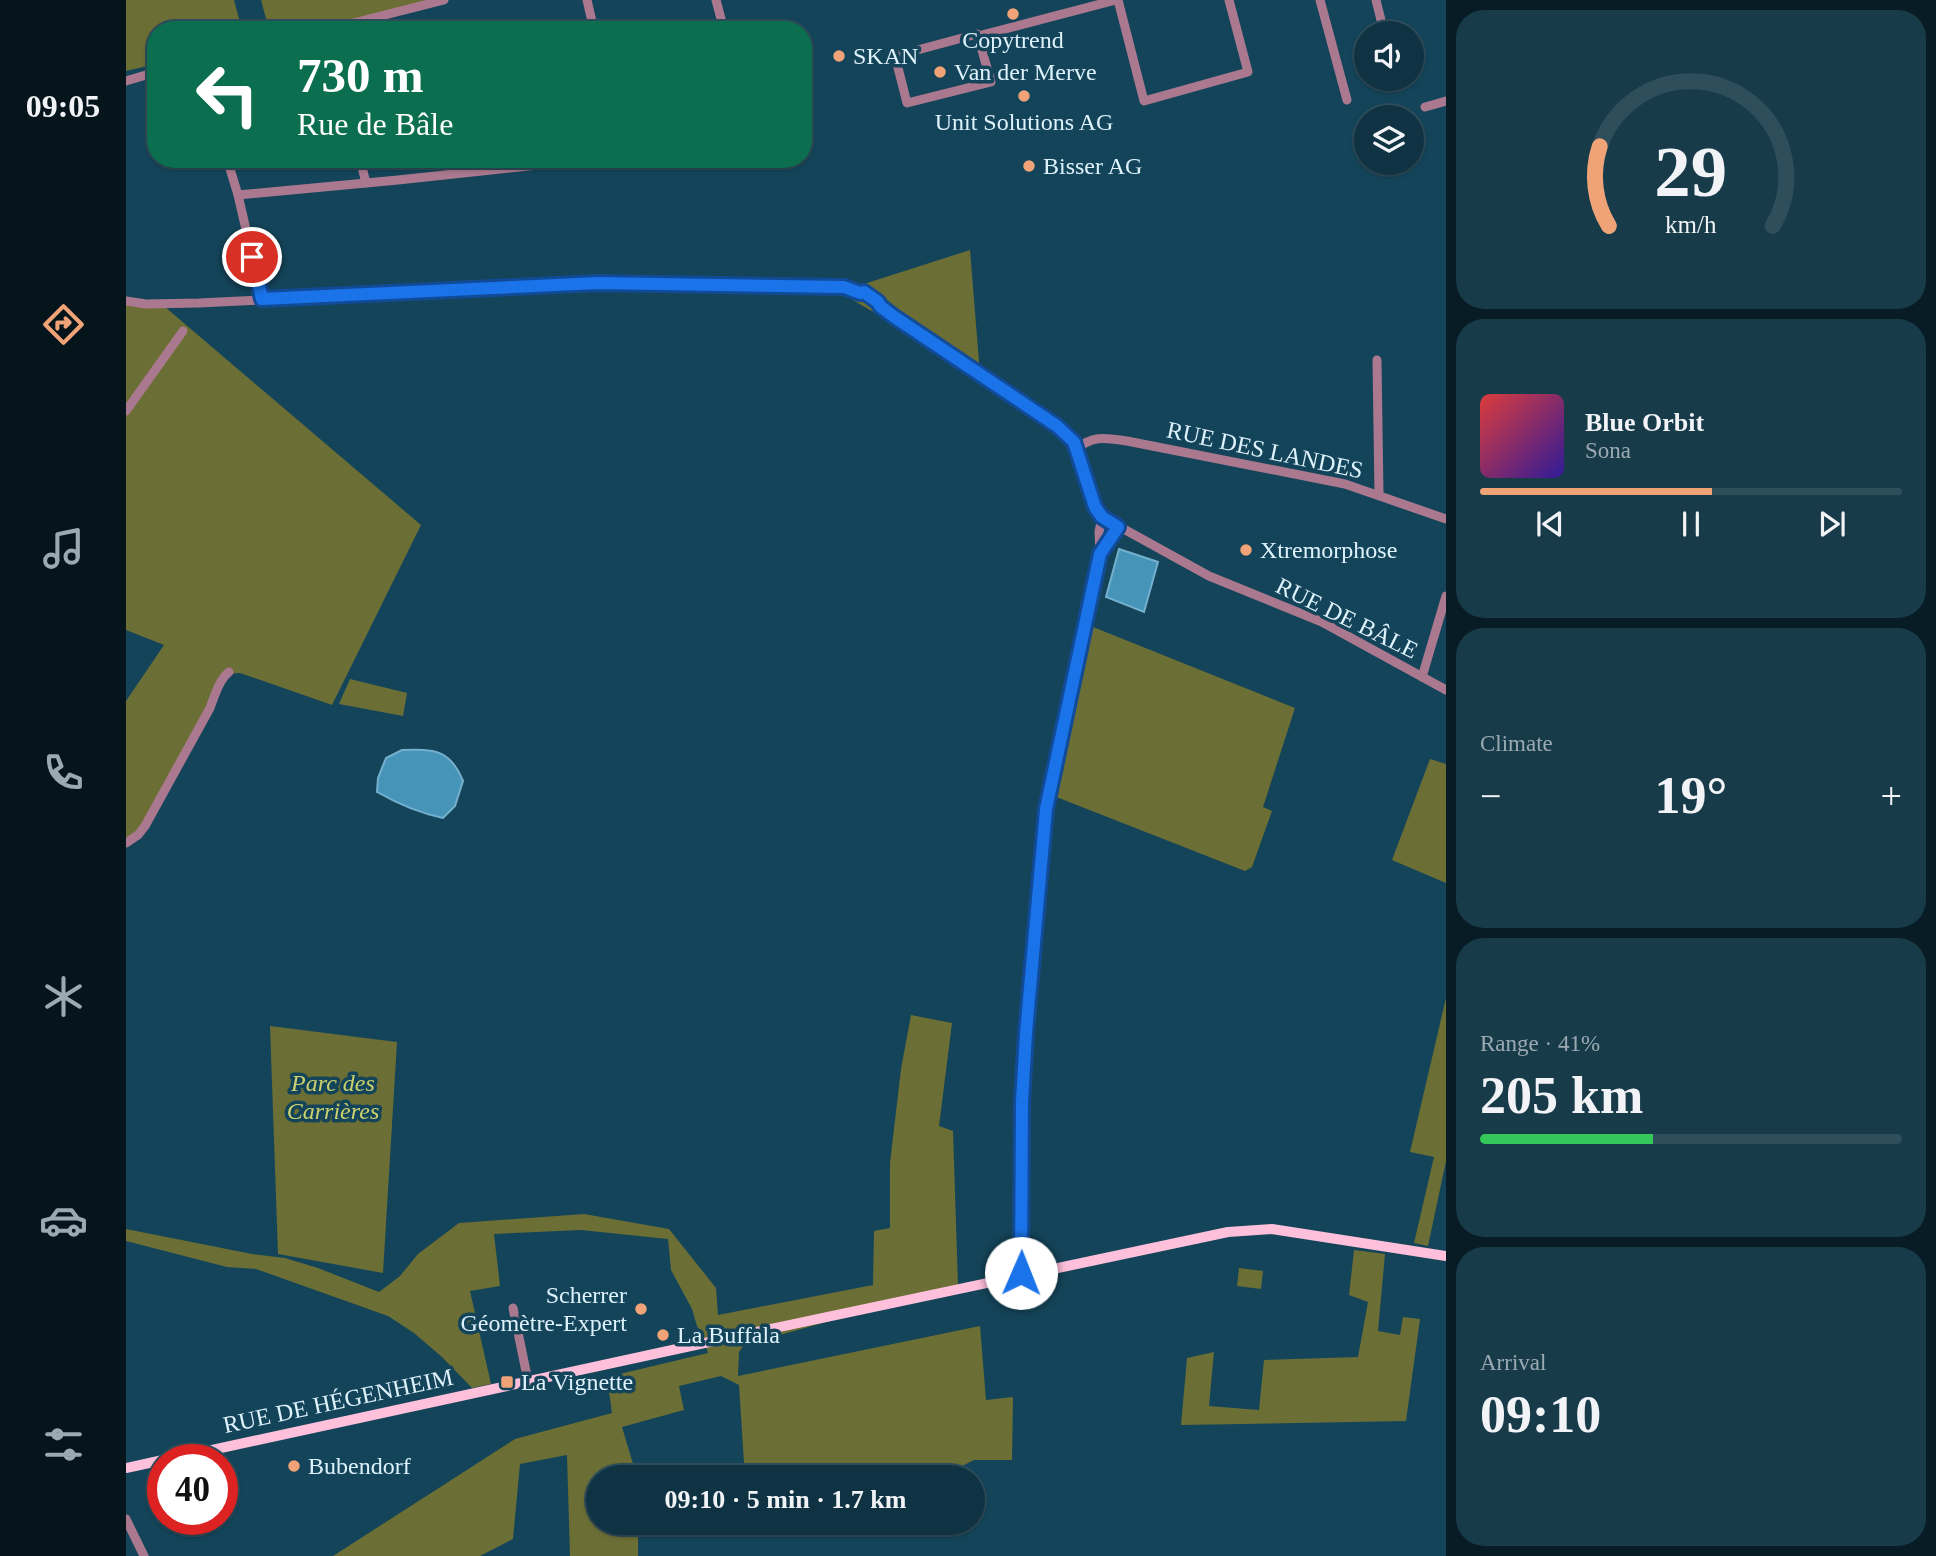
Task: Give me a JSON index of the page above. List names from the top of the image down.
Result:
{
  "streets": {
    "main road": ["RUE DE HÉGENHEIM"],
    "street": ["RUE DES LANDES", "RUE DE BÂLE"]
  },
  "parks": ["Parc des Carrières"],
  "places": {
    "other": [
      "Copytrend",
      "SKAN",
      "Van der Merve",
      "Unit Solutions AG",
      "Bisser AG",
      "Xtremorphose",
      "Scherrer Géomètre-Expert",
      "La Buffala",
      "Bubendorf"
    ],
    "transit": ["La Vignette"]
  },
  "page": {
    "tabs": "09:05",
    "turn": ["730 m", "Rue de Bâle"],
    "song": ["Blue Orbit", "Sona"],
    "tile": [
      "Climate",
      ["Range · 41%", "205 km"],
      ["Arrival", "09:10"]
    ],
    "heat": ["−", "19°", "+"],
    "limit": "40",
    "trip": "09:10 · 5 min · 1.7 km",
    "gauge": ["29", "km/h"]
  }
}
